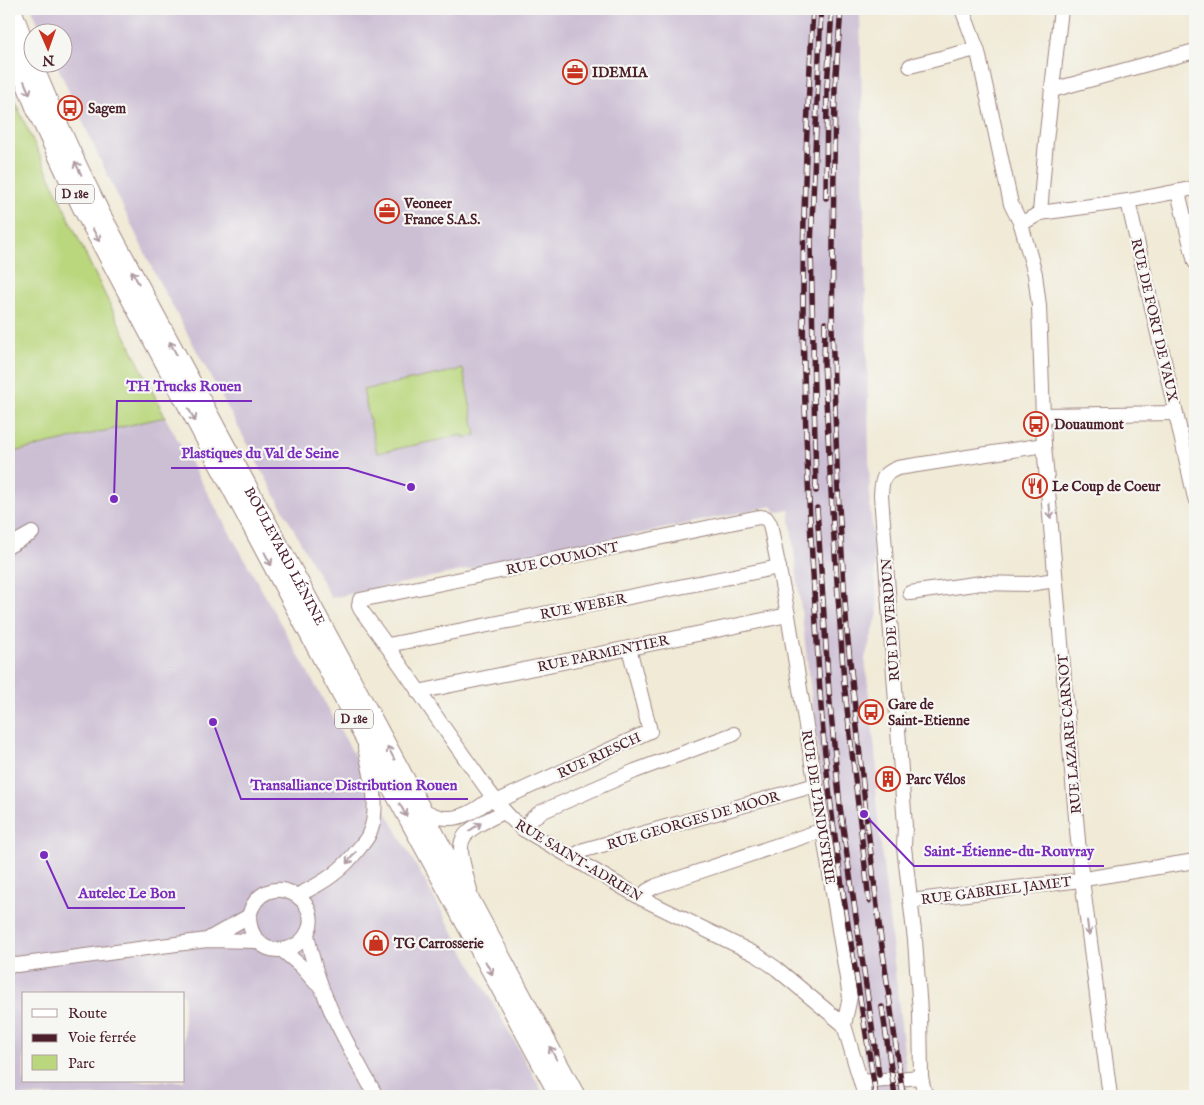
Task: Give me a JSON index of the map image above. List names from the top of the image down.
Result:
{
  "streets": {
    "main road": ["D 18e", "BOULEVARD LÉNINE"],
    "street": [
      "RUE DE FORT DE VAUX",
      "RUE COUMONT",
      "RUE WEBER",
      "RUE DE VERDUN",
      "RUE PARMENTIER",
      "RUE LAZARE CARNOT",
      "RUE RIESCH",
      "RUE DE L'INDUSTRIE",
      "RUE GEORGES DE MOOR",
      "RUE SAINT-ADRIEN",
      "RUE GABRIEL JAMET"
    ]
  },
  "crossings": [
    ["RUE COUMONT", "RUE DE L'INDUSTRIE"],
    ["RUE COUMONT", "RUE SAINT-ADRIEN"],
    ["RUE WEBER", "RUE DE L'INDUSTRIE"],
    ["RUE WEBER", "RUE SAINT-ADRIEN"],
    ["RUE DE VERDUN", "RUE LAZARE CARNOT"],
    ["RUE DE VERDUN", "RUE GABRIEL JAMET"],
    ["RUE PARMENTIER", "RUE RIESCH"],
    ["RUE PARMENTIER", "RUE DE L'INDUSTRIE"],
    ["RUE PARMENTIER", "RUE SAINT-ADRIEN"],
    ["RUE LAZARE CARNOT", "RUE GABRIEL JAMET"],
    ["RUE RIESCH", "RUE SAINT-ADRIEN"],
    ["RUE DE L'INDUSTRIE", "RUE GEORGES DE MOOR"],
    ["RUE DE L'INDUSTRIE", "RUE SAINT-ADRIEN"],
    ["RUE GEORGES DE MOOR", "RUE SAINT-ADRIEN"]
  ],
  "places": {
    "office": ["IDEMIA", "Veoneer France S.A.S."],
    "bus stop": ["Sagem", "Douaumont", "Gare de Saint-Etienne"],
    "restaurant": ["Le Coup de Coeur"],
    "other": [
      "Plastiques du Val de Seine",
      "TH Trucks Rouen",
      "Transalliance Distribution Rouen",
      "Saint-Étienne-du-Rouvray",
      "Autelec Le Bon"
    ],
    "building": ["Parc Vélos"],
    "shop": ["TG Carrosserie"]
  },
  "legend": ["Route", "Voie ferrée", "Parc"],
  "north": "bottom"
}
